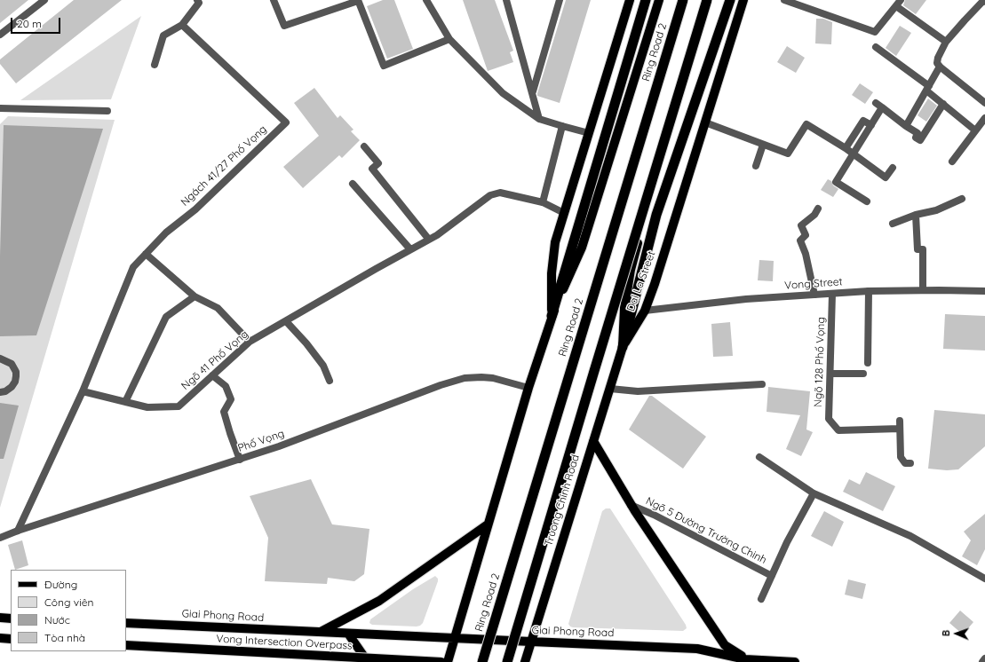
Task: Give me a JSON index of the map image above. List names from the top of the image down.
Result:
{
  "streets": {
    "highway": ["Ring Road 2"],
    "main road": [
      "Dai La Street",
      "Truong Chinh Road",
      "Giai Phong Road",
      "Vong Intersection Overpass"
    ],
    "street": [
      "Ngách 41/27 Phố Vọng",
      "Vong Street",
      "Ngõ 41 Phố Vọng",
      "Ngõ 128 Phố Vọng",
      "Phố Vọng",
      "Ngõ 5 Đường Trường Chinh"
    ]
  },
  "crossings": [
    ["Ngách 41/27 Phố Vọng", "Ngõ 41 Phố Vọng"],
    ["Dai La Street", "Vong Street"],
    ["Dai La Street", "Truong Chinh Road"],
    ["Vong Street", "Ngõ 128 Phố Vọng"],
    ["Truong Chinh Road", "Giai Phong Road"]
  ],
  "legend": [
    "Đường",
    "Công viên",
    "Nước",
    "Tòa nhà"
  ],
  "scale_bar": "20 m",
  "north": "left"
}
